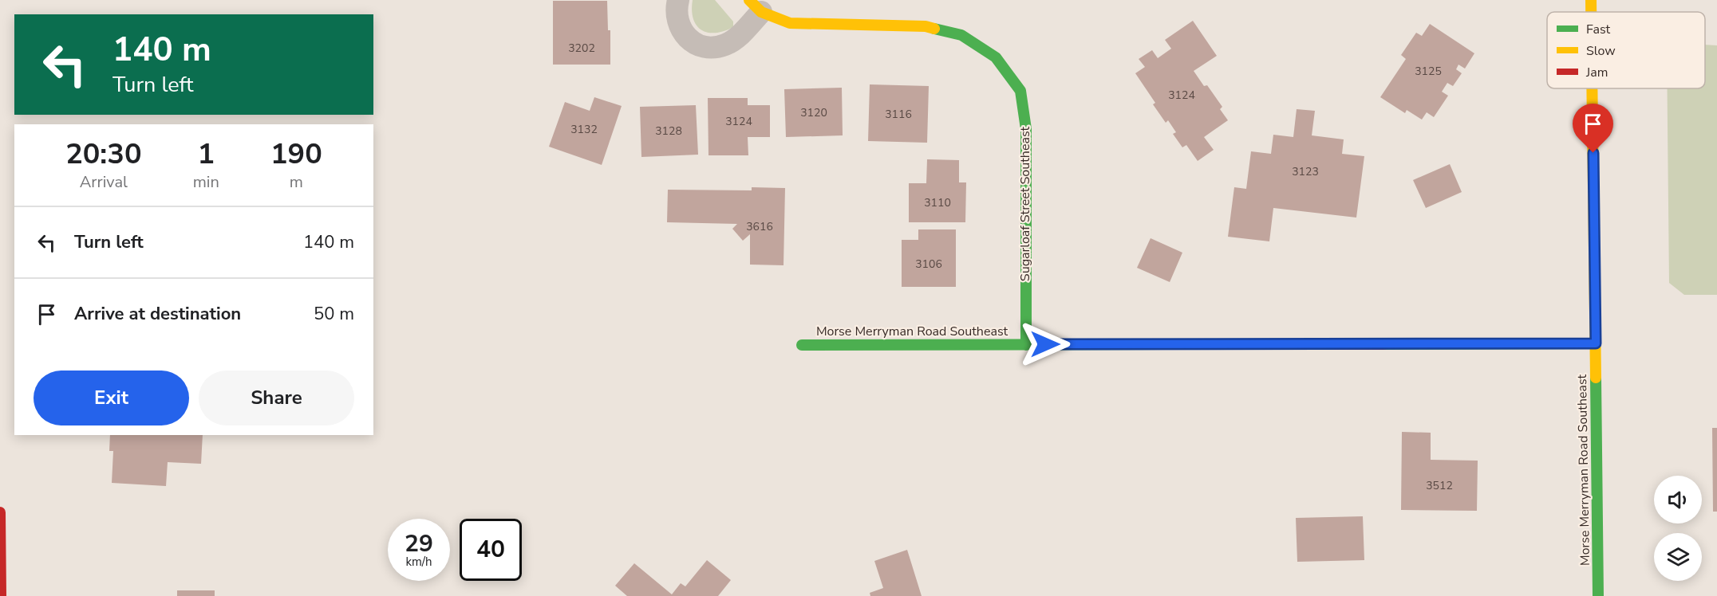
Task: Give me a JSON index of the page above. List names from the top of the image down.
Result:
{
  "streets": {
    "street": ["Sugarloaf Street Southeast", "Morse Merryman Road Southeast"]
  },
  "crossings": [
    ["Sugarloaf Street Southeast", "Morse Merryman Road Southeast"]
  ],
  "house_numbers": [
    "3202",
    "3125",
    "3124",
    "3120",
    "3116",
    "3124",
    "3132",
    "3128",
    "3123",
    "3110",
    "3616",
    "3106",
    "3512"
  ],
  "legend": ["Fast", "Slow", "Jam"],
  "page": {
    "turn": ["140 m", "Turn left"],
    "eta": [
      "20:30",
      "Arrival",
      "1",
      "min",
      "190",
      "m"
    ],
    "list": [
      {
        "name": "Turn left",
        "value": "140 m"
      },
      {
        "name": "Arrive at destination",
        "value": "50 m"
      }
    ],
    "buttons": ["Exit", "Share"],
    "speed": "29 km/h",
    "limit": "40"
  }
}
